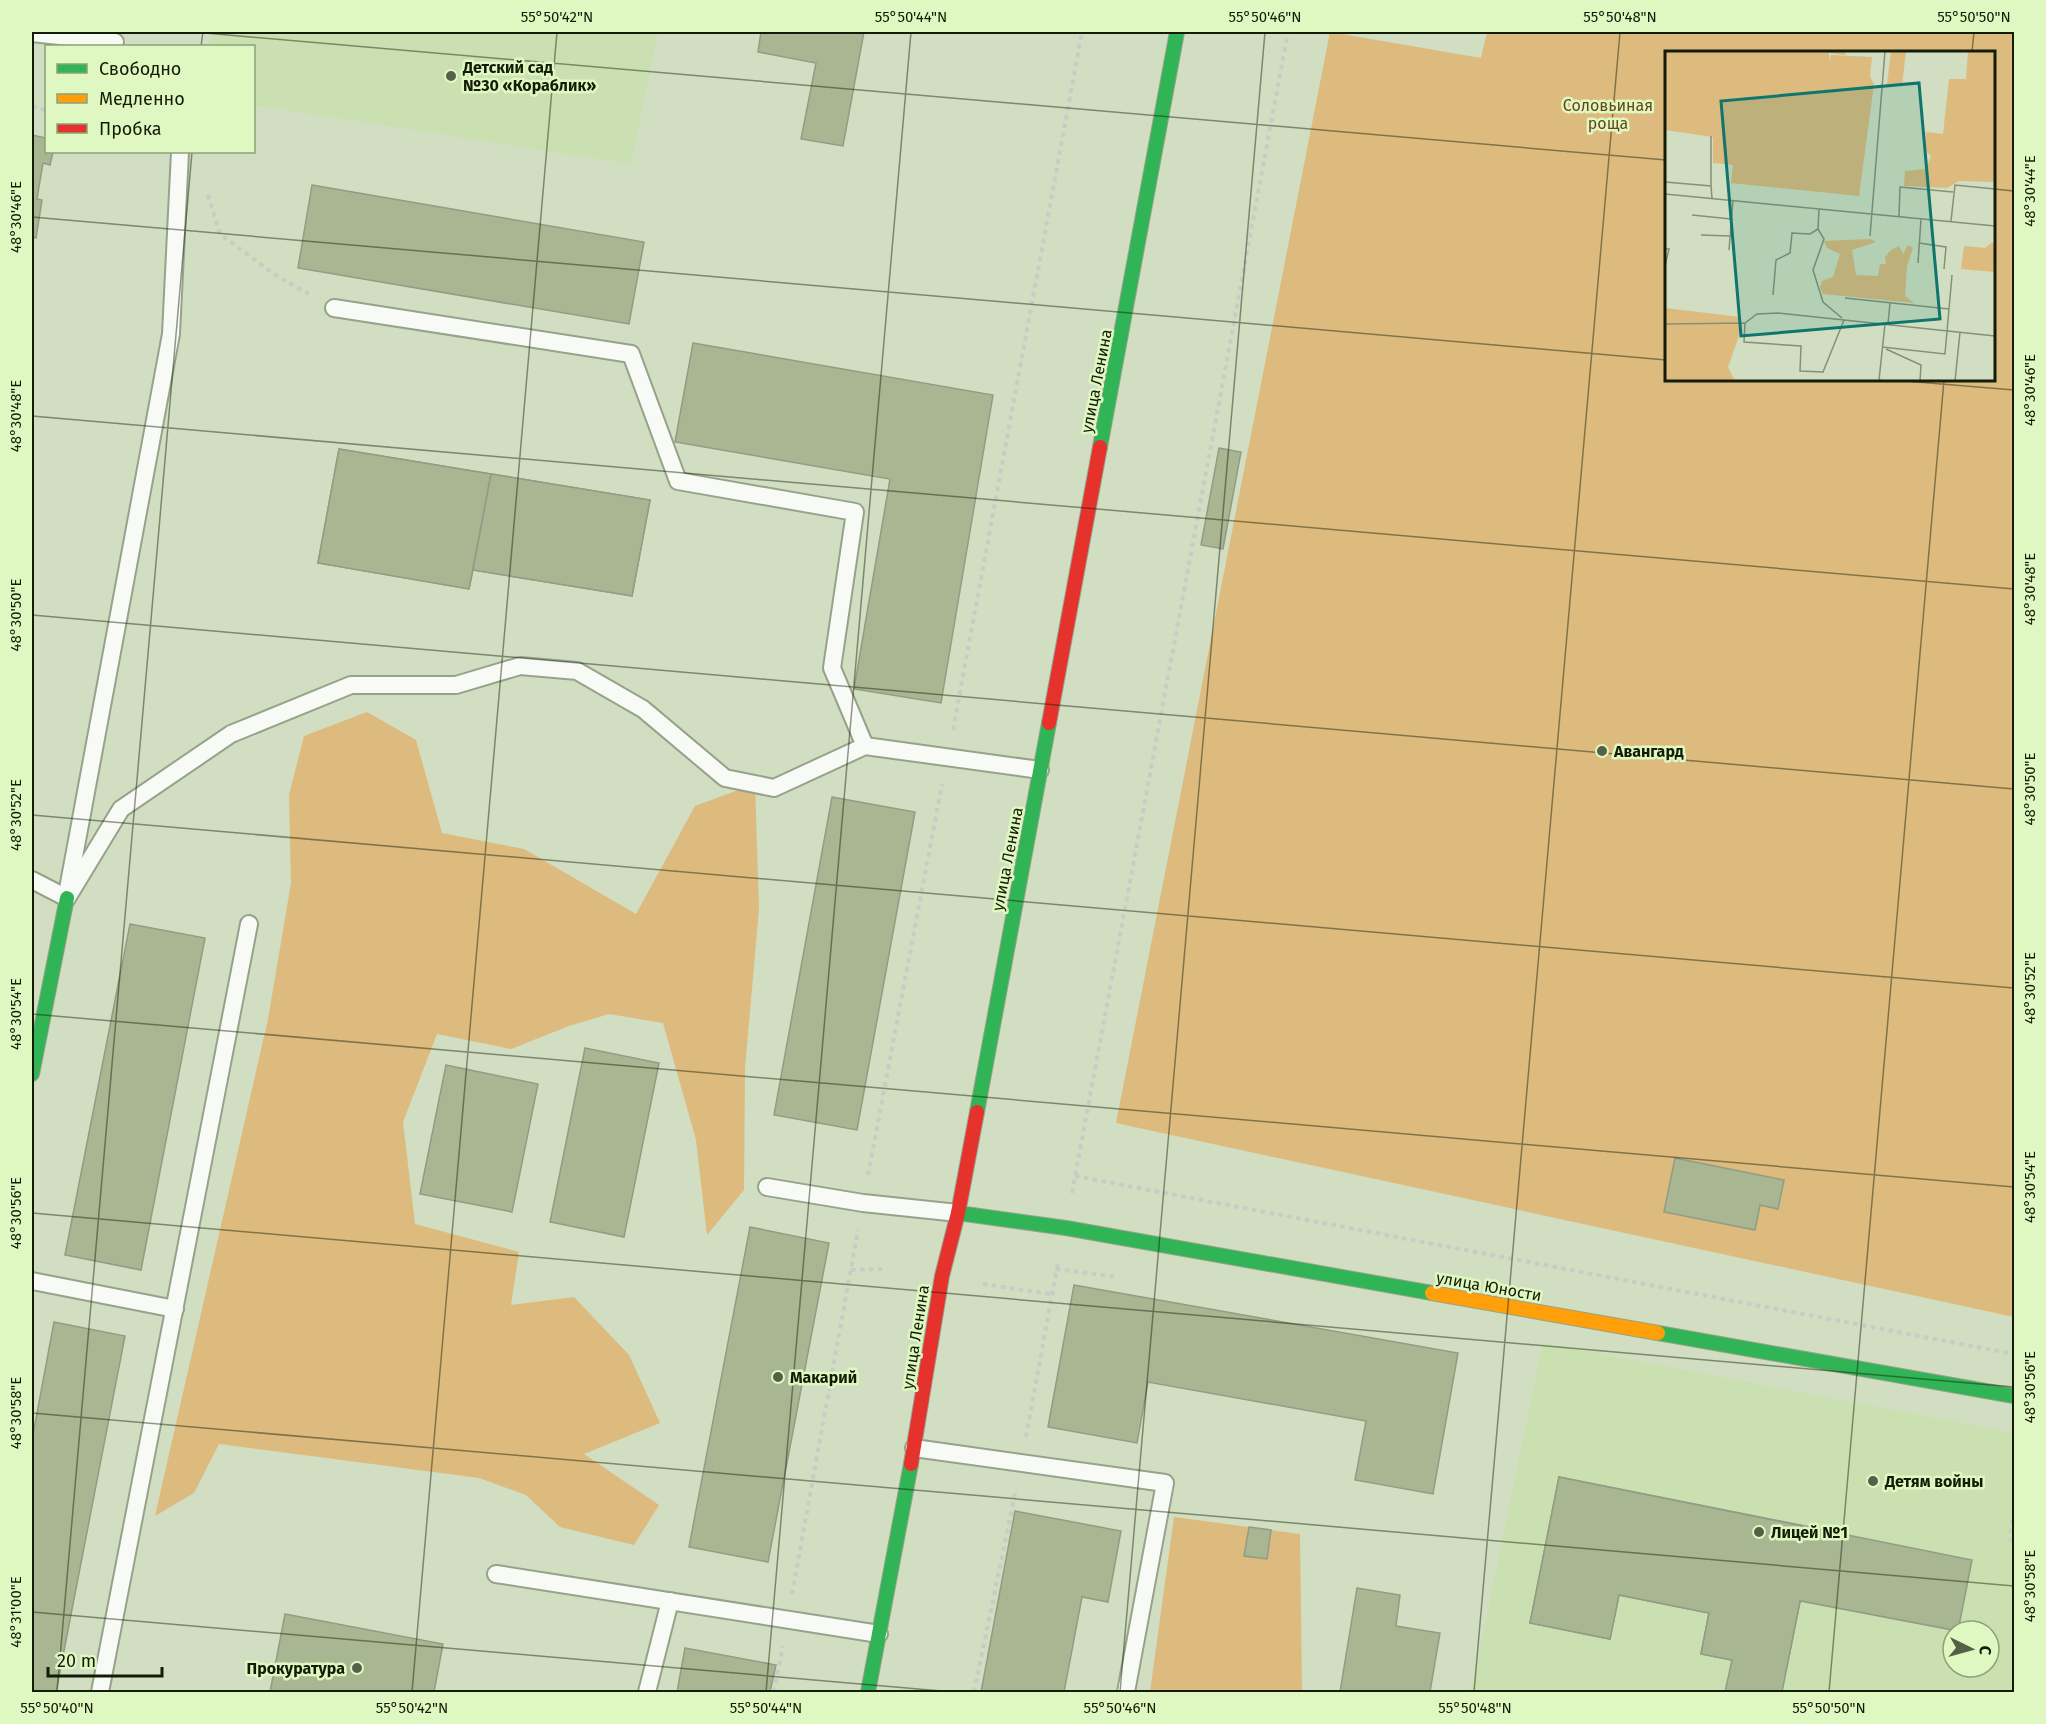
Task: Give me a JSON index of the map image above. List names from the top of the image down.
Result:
{
  "streets": {
    "main road": ["улица Ленина", "улица Юности"]
  },
  "crossings": [
    ["улица Ленина", "улица Юности"]
  ],
  "parks": ["Соловьиная роща"],
  "places": [
    "Детский сад №30 «Кораблик»",
    "Авангард",
    "Макарий",
    "Детям войны",
    "Лицей №1",
    "Прокуратура"
  ],
  "legend": ["Свободно", "Медленно", "Пробка"],
  "scale_bar": "20 m",
  "north": "right",
  "coordinates": [
    "55°50'42\"N",
    "55°50'44\"N",
    "55°50'46\"N",
    "55°50'48\"N",
    "55°50'50\"N",
    "48°30'44\"E",
    "48°30'46\"E",
    "48°30'48\"E",
    "48°30'50\"E",
    "48°30'52\"E",
    "48°30'54\"E",
    "48°30'56\"E",
    "48°30'58\"E",
    "48°31'00\"E",
    "55°50'40\"N"
  ]
}
